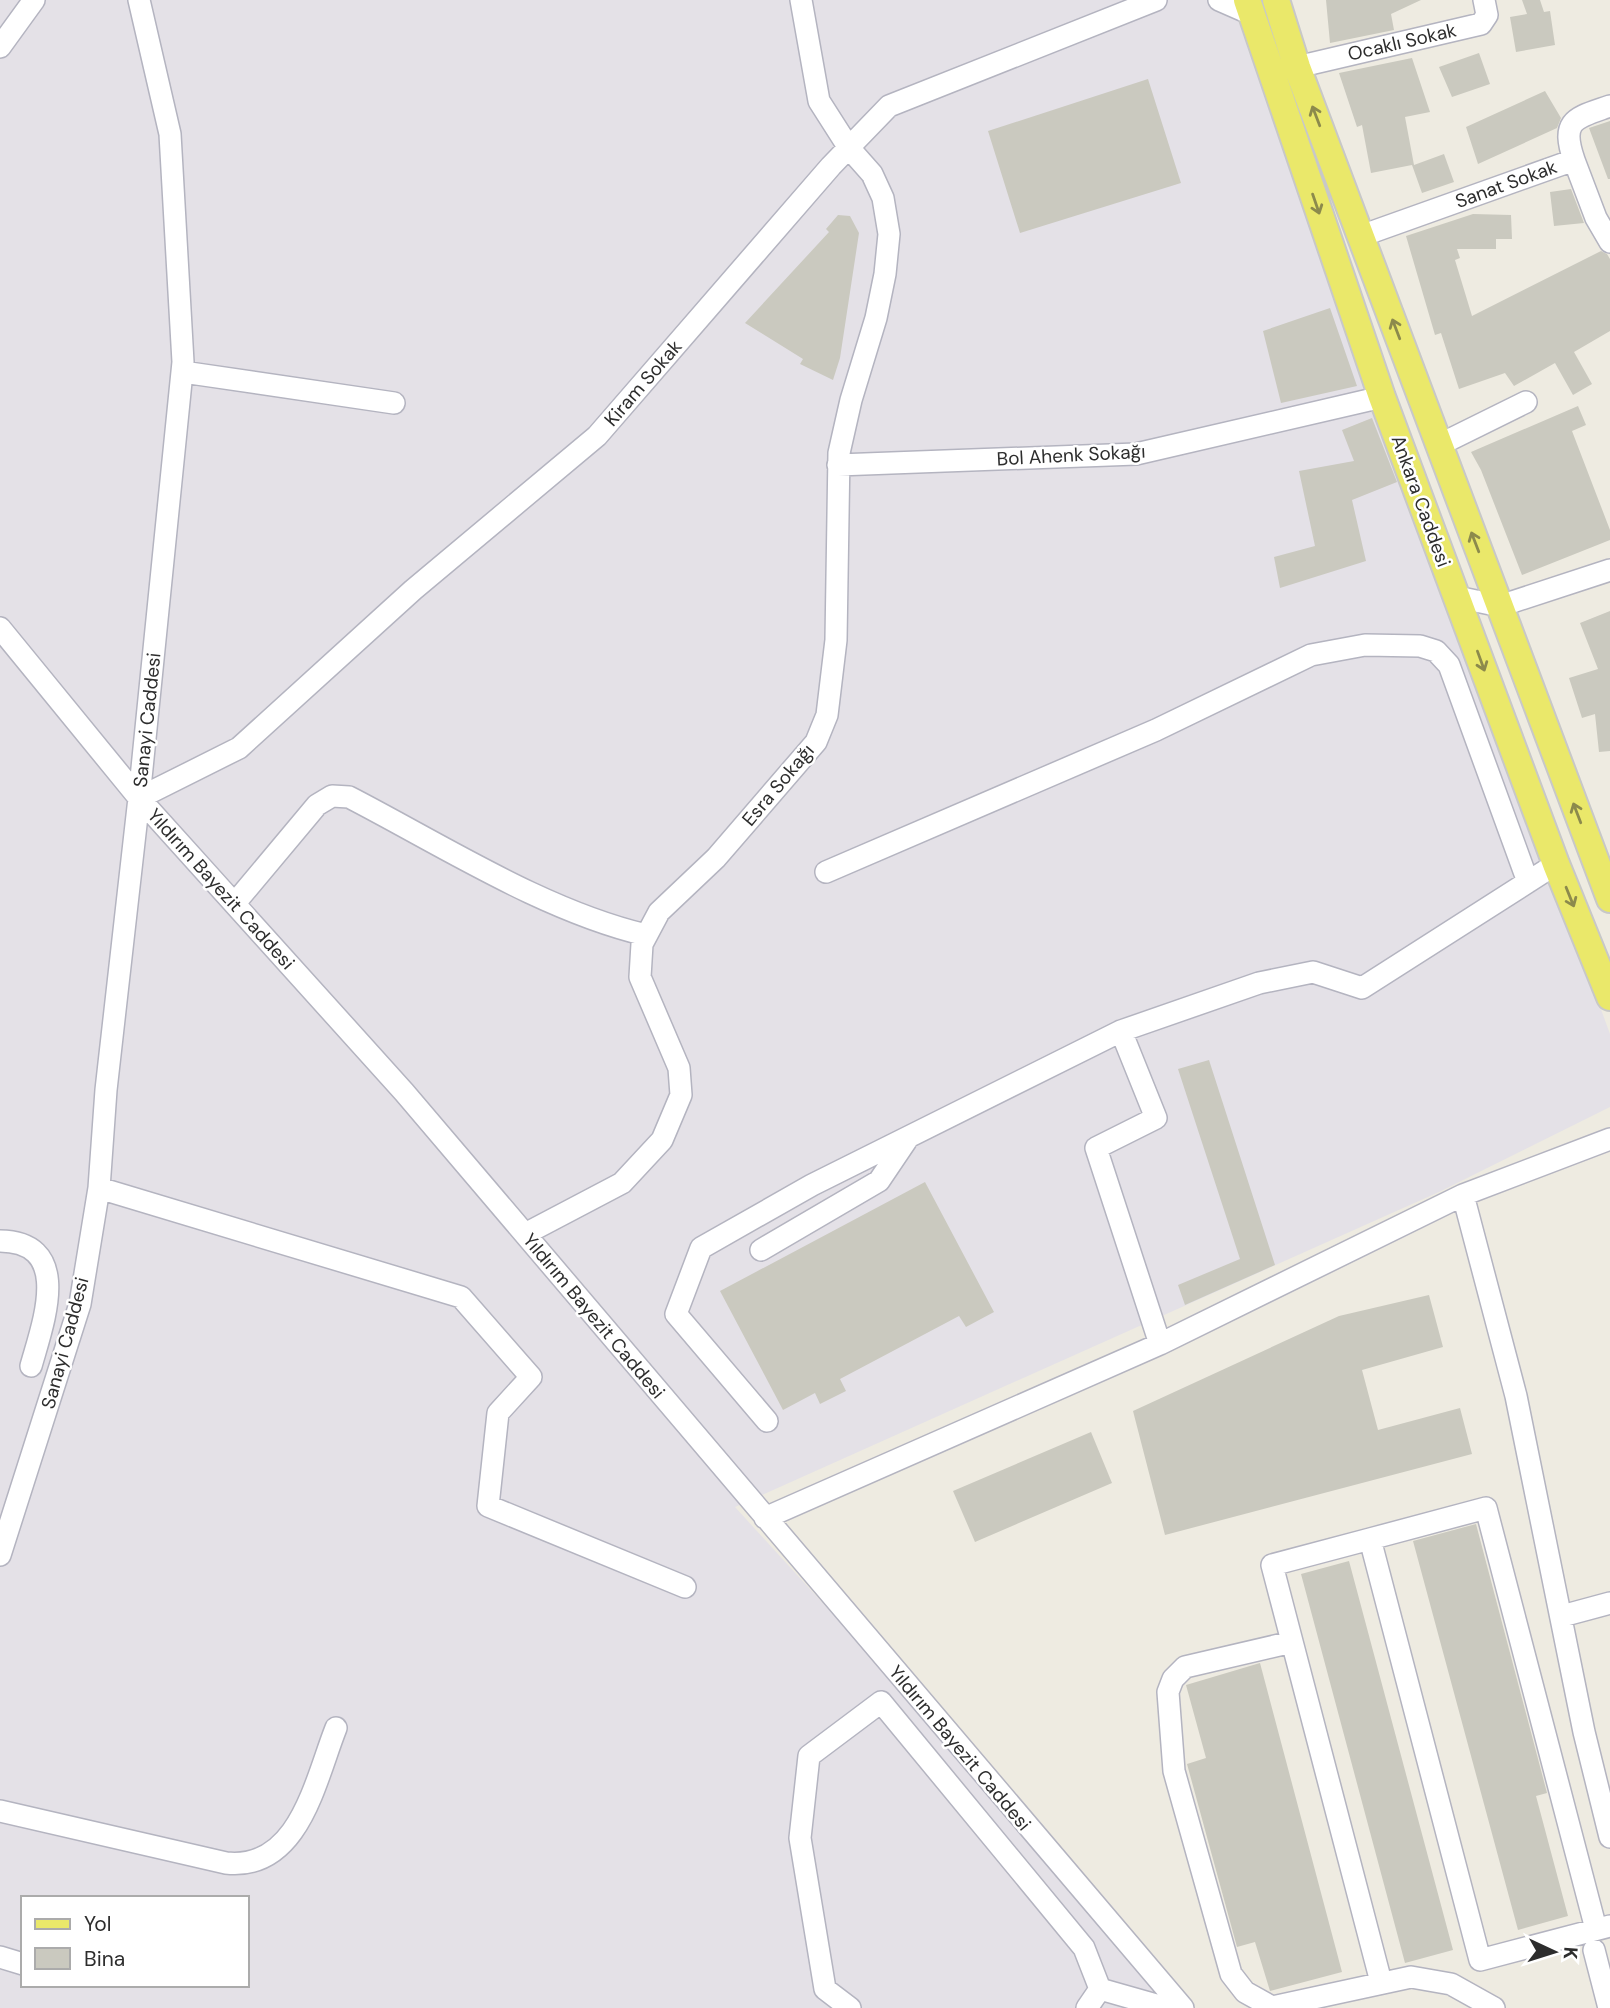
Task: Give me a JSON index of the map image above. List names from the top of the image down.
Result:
{
  "streets": {
    "main road": ["Ankara Caddesi"],
    "street": [
      "Ocaklı Sokak",
      "Sanat Sokak",
      "Kiram Sokak",
      "Bol Ahenk Sokağı",
      "Sanayi Caddesi",
      "Esra Sokağı",
      "Yıldırım Bayezit Caddesi"
    ]
  },
  "crossings": [
    ["Ocaklı Sokak", "Ankara Caddesi"],
    ["Sanat Sokak", "Ankara Caddesi"],
    ["Kiram Sokak", "Sanayi Caddesi"],
    ["Kiram Sokak", "Esra Sokağı"],
    ["Kiram Sokak", "Yıldırım Bayezit Caddesi"],
    ["Bol Ahenk Sokağı", "Ankara Caddesi"],
    ["Bol Ahenk Sokağı", "Esra Sokağı"],
    ["Sanayi Caddesi", "Yıldırım Bayezit Caddesi"],
    ["Esra Sokağı", "Yıldırım Bayezit Caddesi"]
  ],
  "legend": ["Yol", "Bina"],
  "north": "right"
}
